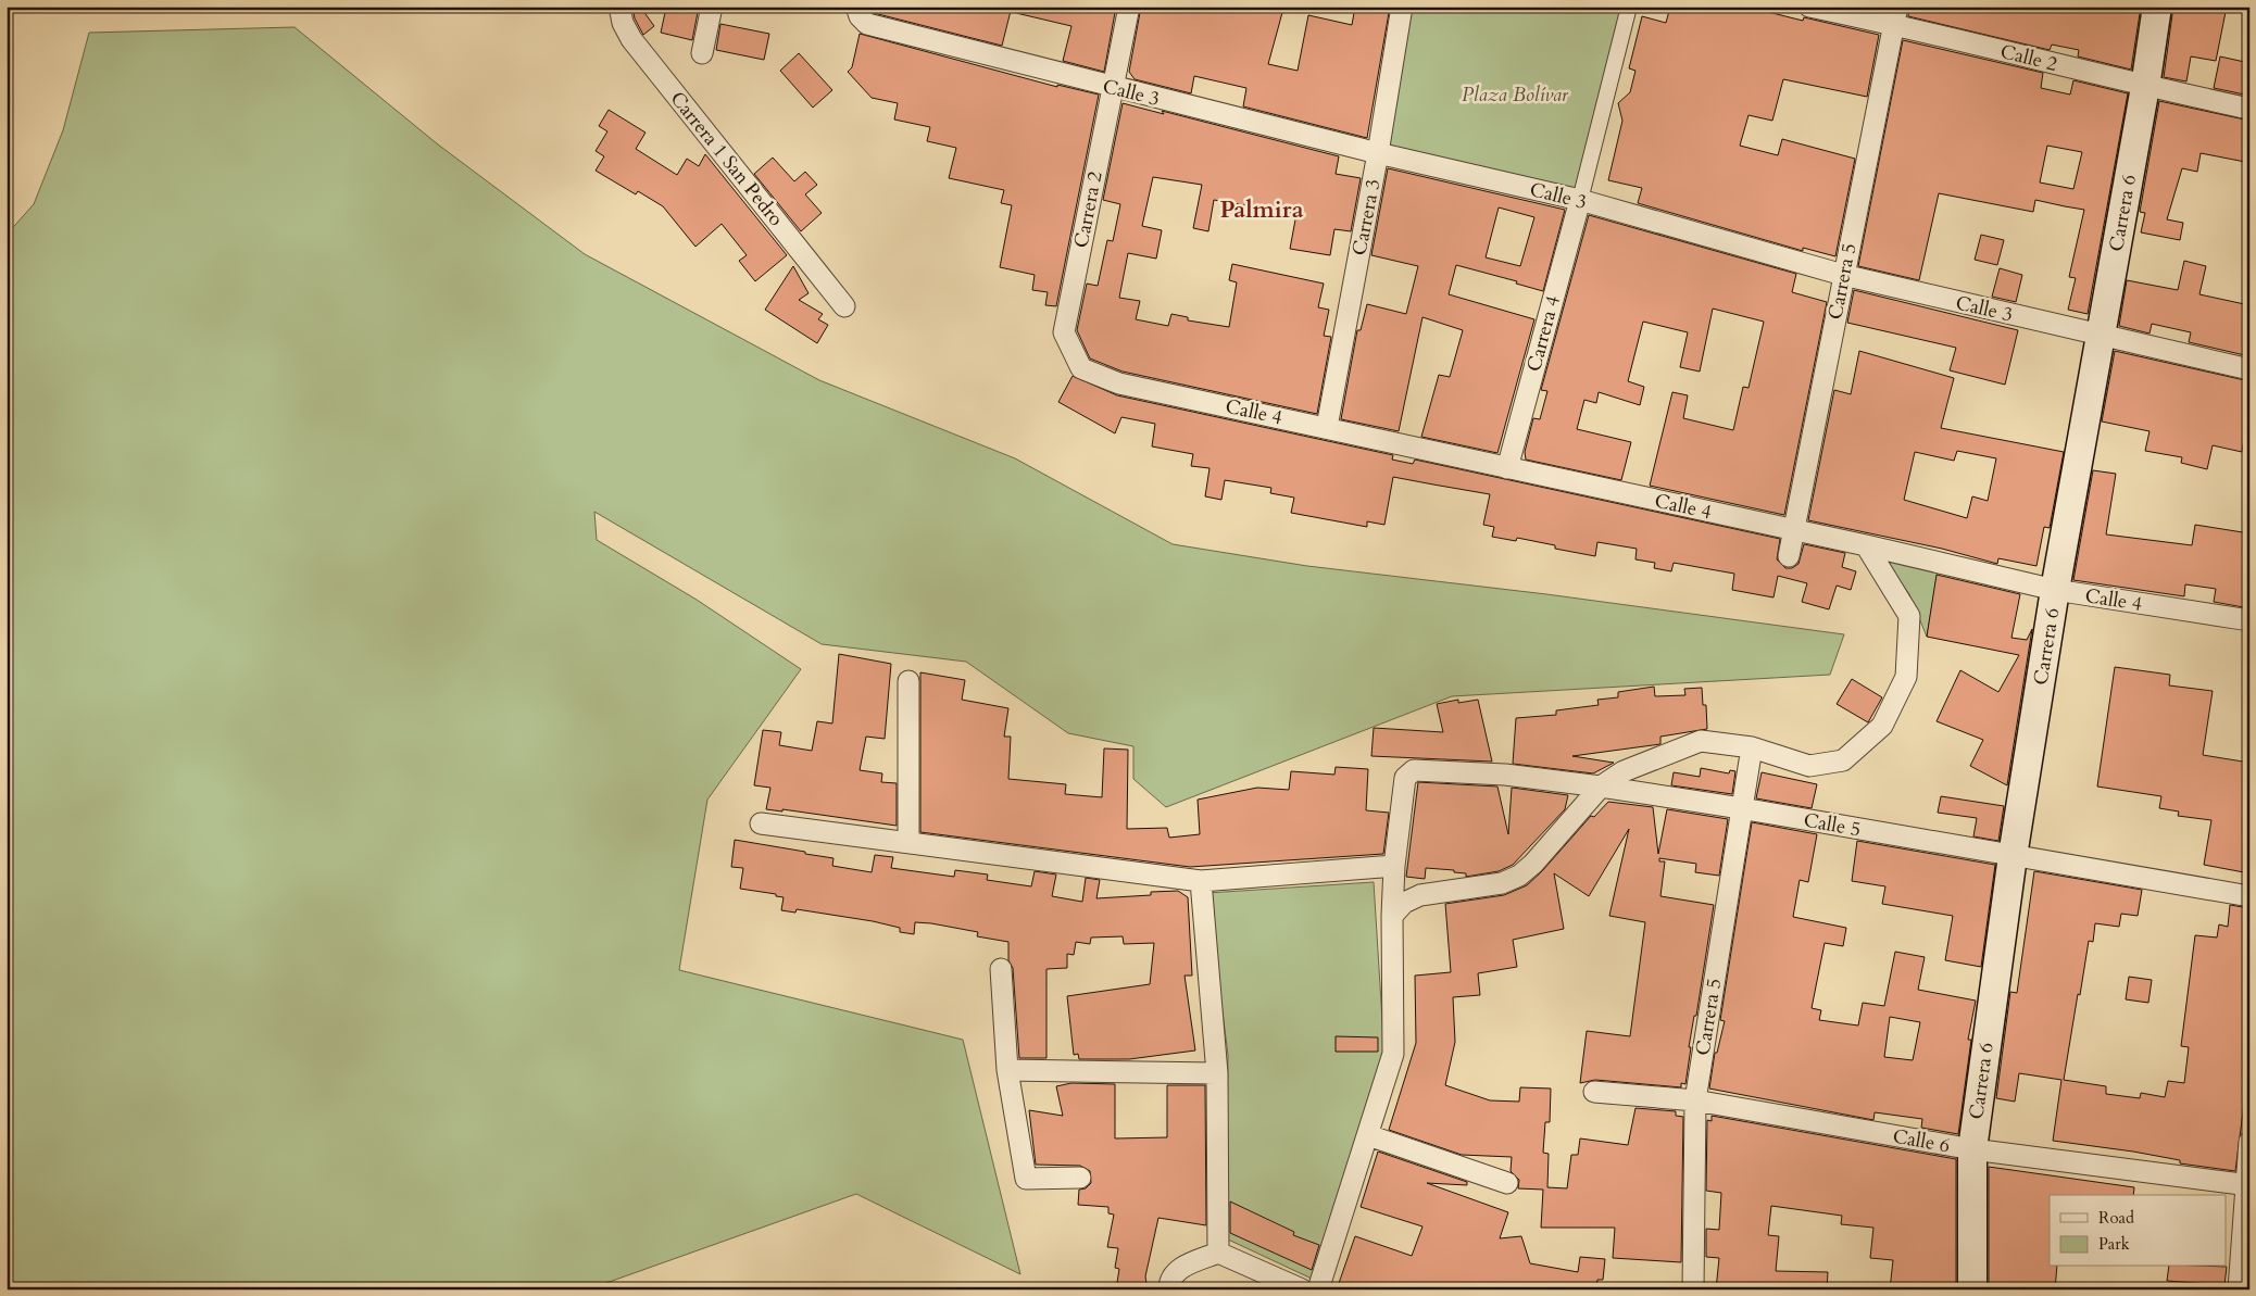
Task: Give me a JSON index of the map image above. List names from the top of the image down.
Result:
{
  "streets": {
    "main road": ["Carrera 6"],
    "street": [
      "Calle 2",
      "Calle 3",
      "Carrera 1 San Pedro",
      "Carrera 2",
      "Carrera 3",
      "Carrera 5",
      "Carrera 4",
      "Calle 4",
      "Calle 5",
      "Calle 6"
    ]
  },
  "crossings": [
    ["Calle 2", "Carrera 6"],
    ["Calle 2", "Carrera 5"],
    ["Calle 3", "Carrera 2"],
    ["Calle 3", "Carrera 6"],
    ["Calle 3", "Carrera 3"],
    ["Calle 3", "Carrera 5"],
    ["Calle 3", "Carrera 4"],
    ["Carrera 2", "Calle 4"],
    ["Carrera 6", "Calle 4"],
    ["Carrera 6", "Calle 5"],
    ["Carrera 6", "Calle 6"],
    ["Carrera 3", "Calle 4"],
    ["Carrera 5", "Calle 4"],
    ["Carrera 5", "Calle 5"],
    ["Carrera 5", "Calle 6"],
    ["Carrera 4", "Calle 4"]
  ],
  "districts": ["Palmira"],
  "parks": ["Plaza Bolívar"],
  "legend": ["Road", "Park"]
}
